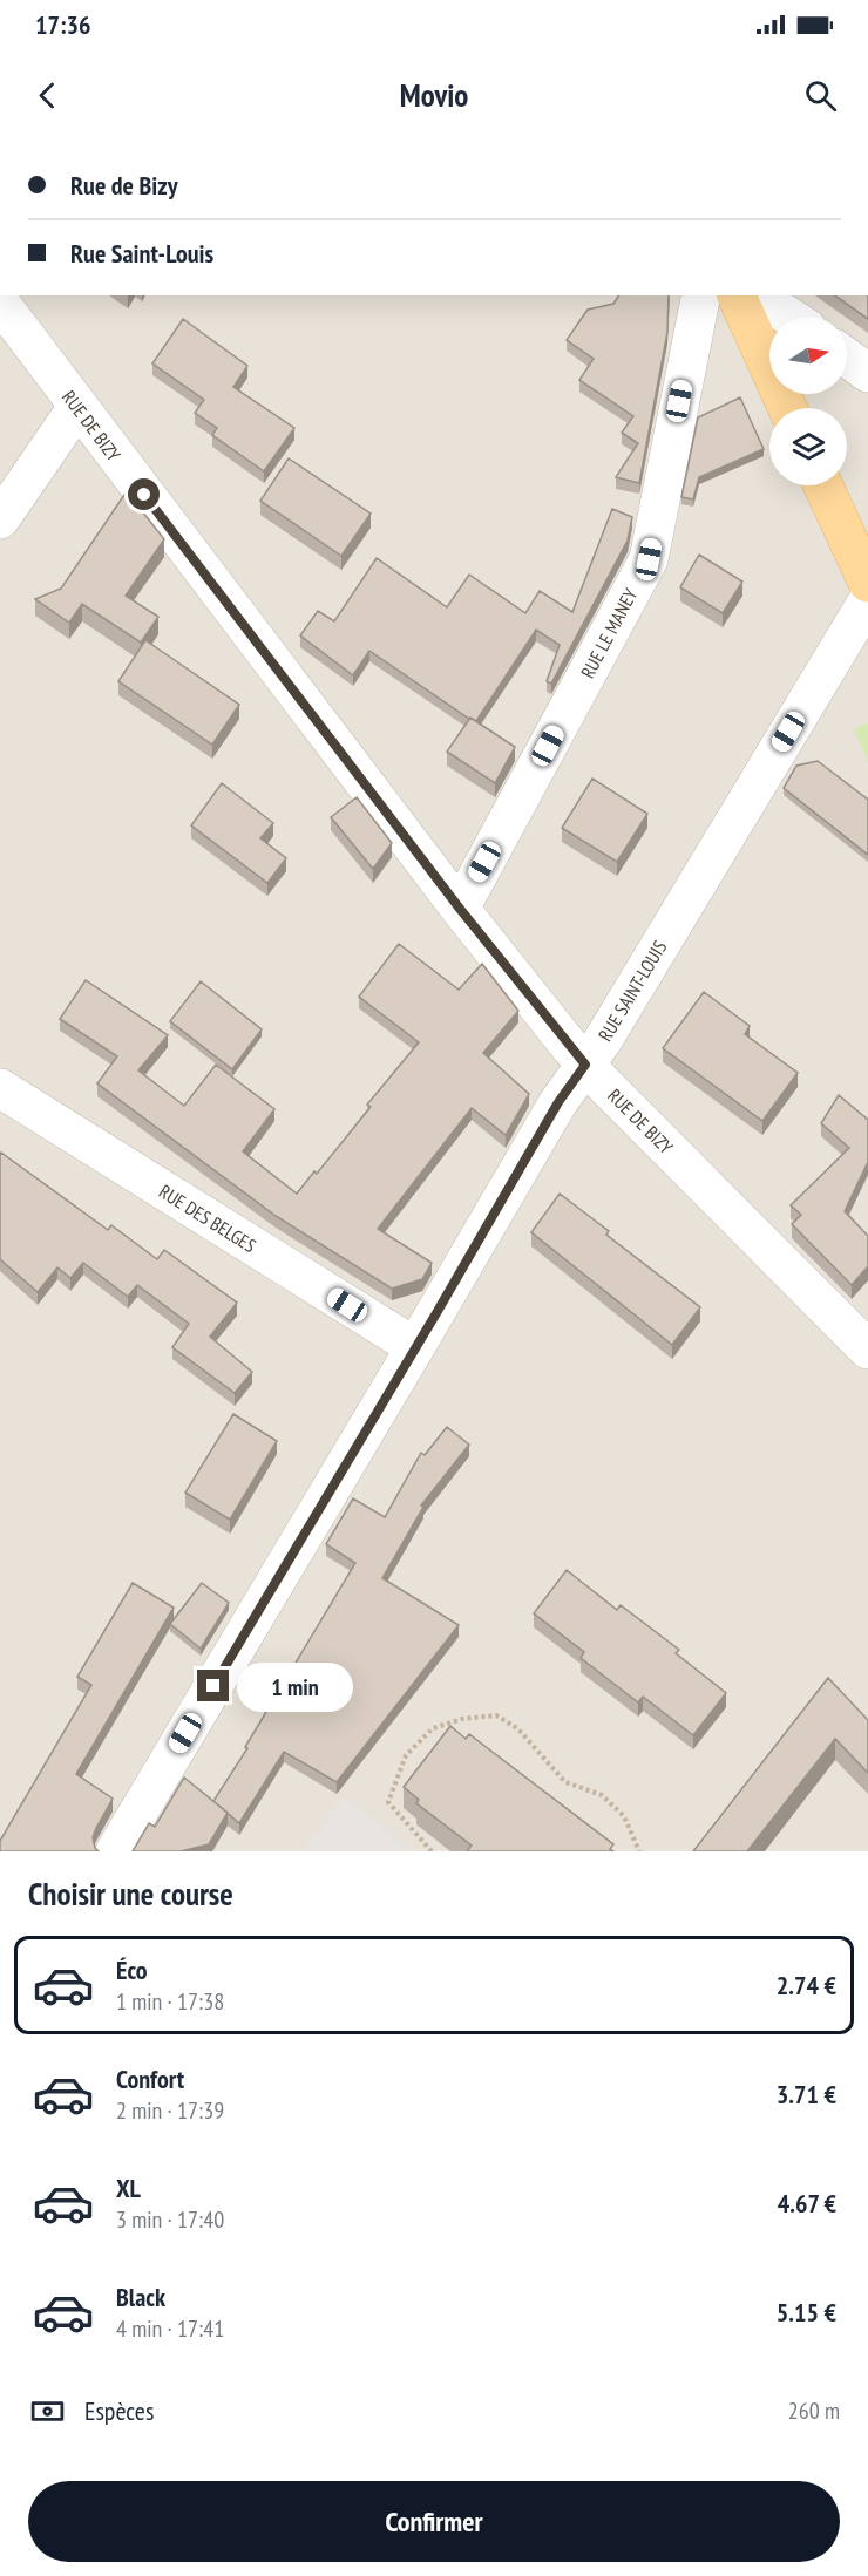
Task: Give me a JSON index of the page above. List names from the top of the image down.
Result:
{
  "streets": {
    "street": [
      "RUE DE BIZY",
      "RUE LE MANEY",
      "RUE SAINT-LOUIS",
      "RUE DES BELGES"
    ]
  },
  "crossings": [
    ["RUE DE BIZY", "RUE LE MANEY"],
    ["RUE DE BIZY", "RUE SAINT-LOUIS"],
    ["RUE SAINT-LOUIS", "RUE DES BELGES"]
  ],
  "north": "right",
  "page": {
    "status": "17:36",
    "header": "Movio",
    "banner": ["Rue de Bizy", "Rue Saint-Louis"],
    "bubble": "1 min",
    "heading": "Choisir une course",
    "list": [
      {
        "name": "Éco",
        "note": "1 min · 17:38",
        "value": "2.74 €"
      },
      {
        "name": "Confort",
        "note": "2 min · 17:39",
        "value": "3.71 €"
      },
      {
        "name": "XL",
        "note": "3 min · 17:40",
        "value": "4.67 €"
      },
      {
        "name": "Black",
        "note": "4 min · 17:41",
        "value": "5.15 €"
      }
    ],
    "pay": ["Espèces", "260 m"],
    "buttons": "Confirmer"
  }
}
